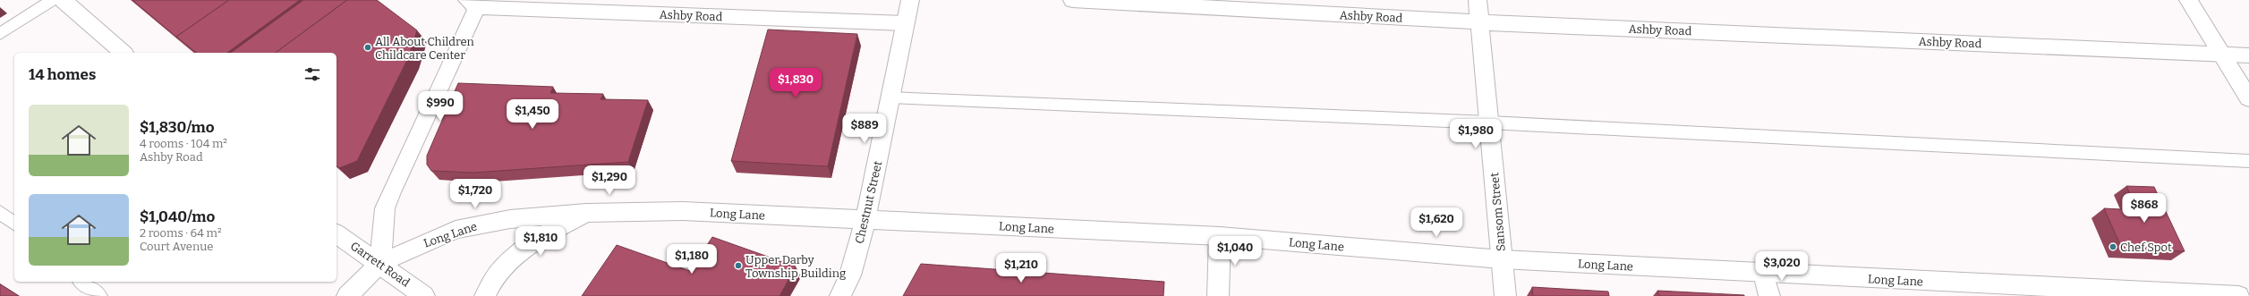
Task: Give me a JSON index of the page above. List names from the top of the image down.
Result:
{
  "streets": {
    "street": [
      "Ashby Road",
      "Chestnut Street",
      "Sansom Street",
      "Long Lane",
      "Garrett Road"
    ]
  },
  "crossings": [
    ["Ashby Road", "Chestnut Street"],
    ["Ashby Road", "Sansom Street"],
    ["Chestnut Street", "Long Lane"],
    ["Sansom Street", "Long Lane"],
    ["Long Lane", "Garrett Road"]
  ],
  "places": ["All About Children Childcare Center", "Chef Spot", "Upper Darby Township Building"],
  "page": {
    "heading": "14 homes",
    "price": [
      "$1,830",
      "$990",
      "$1,450",
      "$889",
      "$1,980",
      "$1,290",
      "$1,720",
      "$868",
      "$1,620",
      "$1,810",
      "$1,040",
      "$1,180",
      "$3,020",
      "$1,210"
    ],
    "list": [
      {
        "name": "$1,830/mo",
        "note": "4 rooms · 104 m² · Ashby Road"
      },
      {
        "name": "$1,040/mo",
        "note": "2 rooms · 64 m² · Court Avenue"
      }
    ]
  }
}
